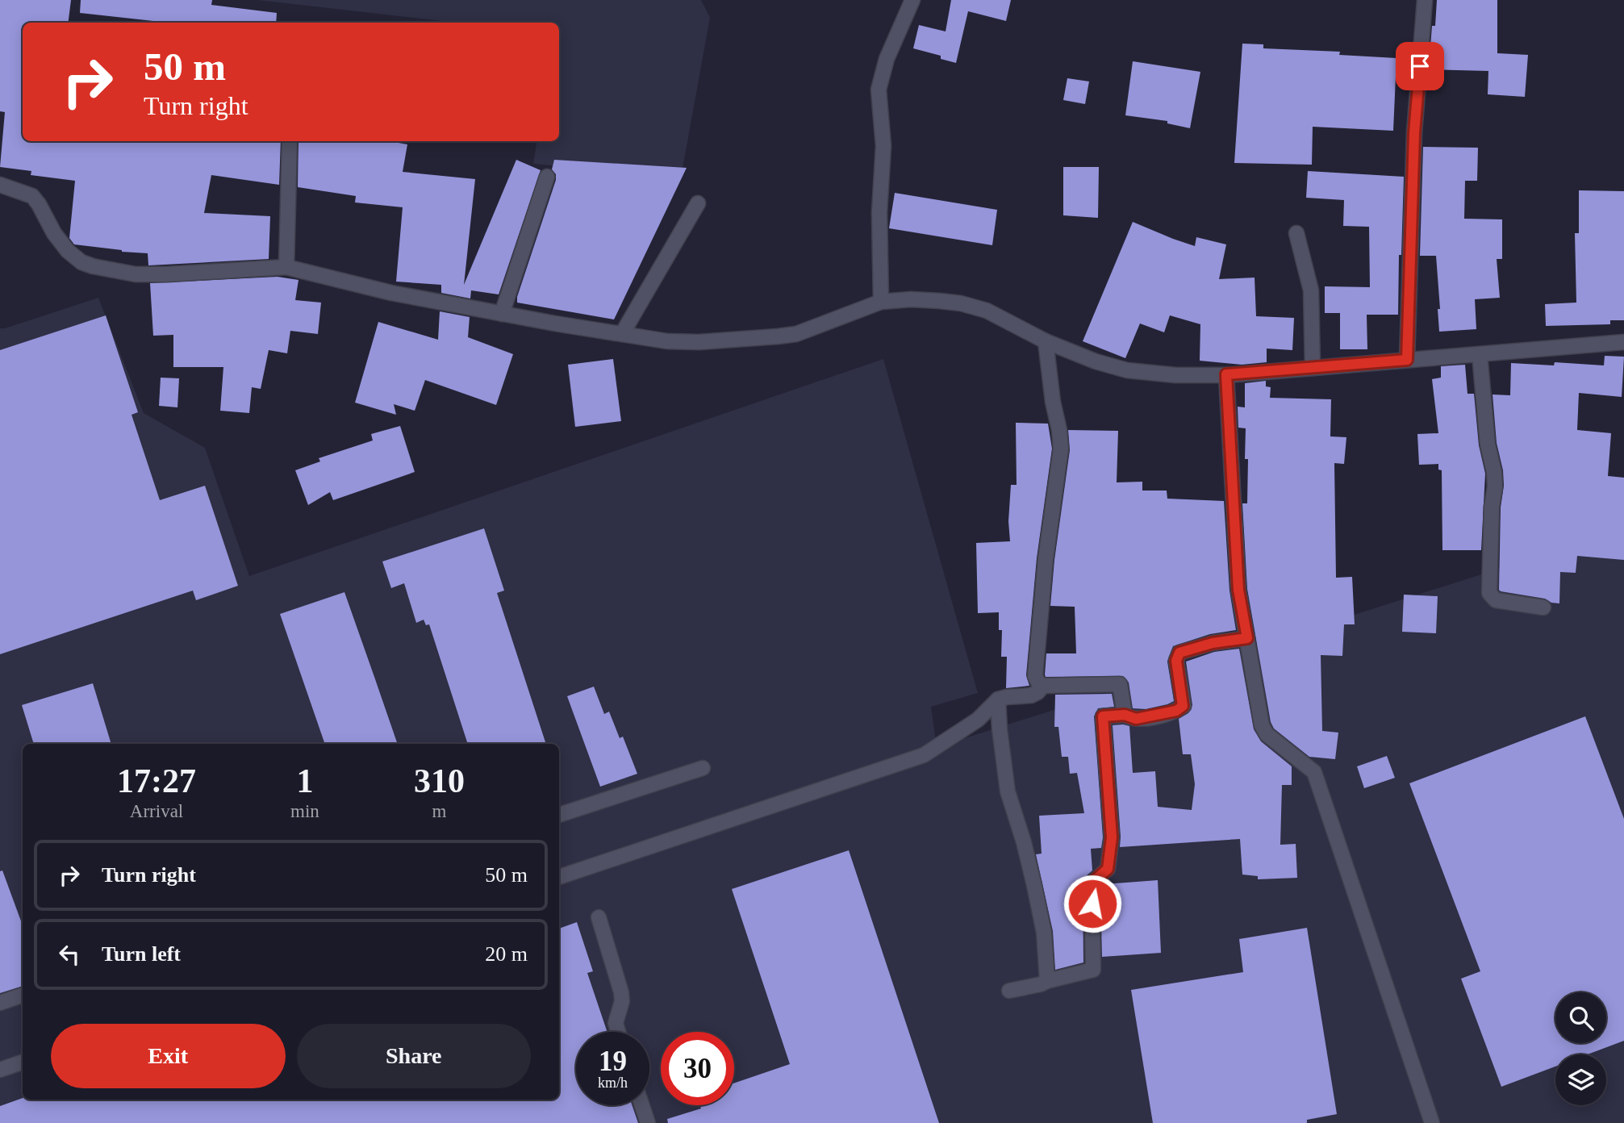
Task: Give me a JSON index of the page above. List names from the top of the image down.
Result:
{
  "page": {
    "turn": ["50 m", "Turn right"],
    "eta": [
      "17:27",
      "Arrival",
      "1",
      "min",
      "310",
      "m"
    ],
    "list": [
      {
        "name": "Turn right",
        "value": "50 m"
      },
      {
        "name": "Turn left",
        "value": "20 m"
      }
    ],
    "buttons": ["Exit", "Share"],
    "speed": "19 km/h",
    "limit": "30"
  }
}
